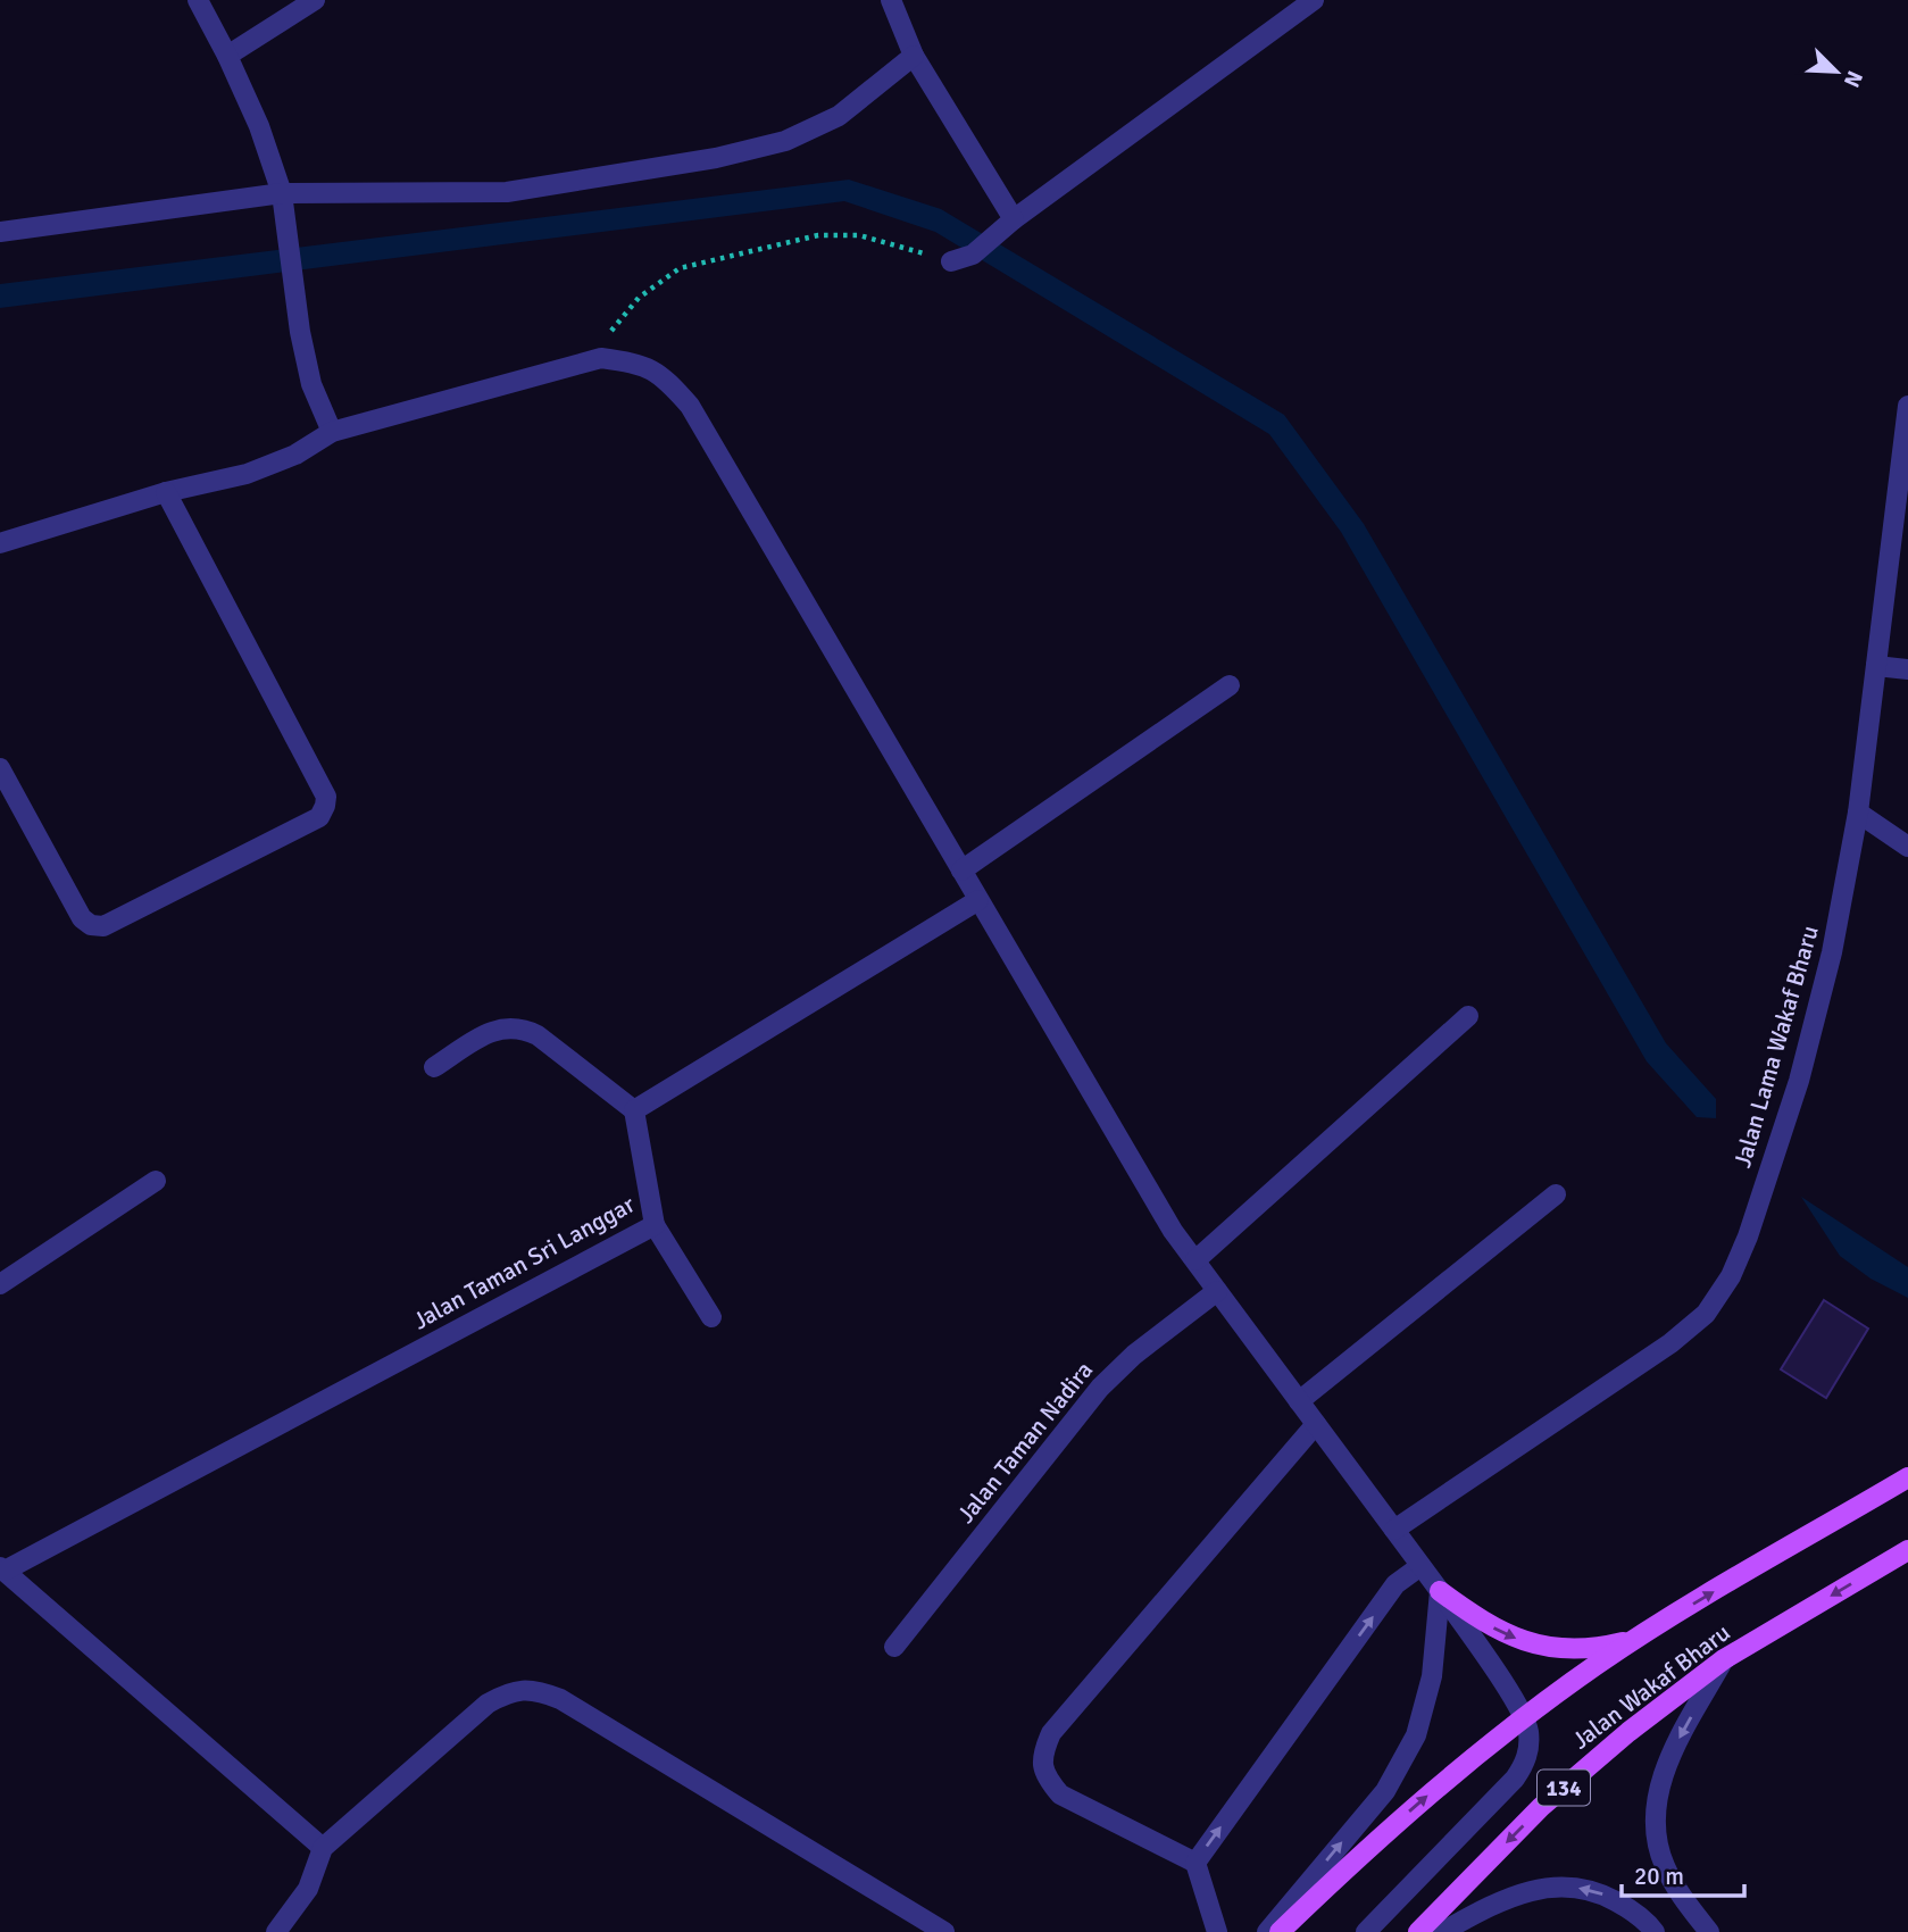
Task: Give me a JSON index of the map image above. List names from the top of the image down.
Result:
{
  "streets": {
    "main road": ["Jalan Wakaf Bharu", "134"],
    "street": ["Jalan Lama Wakaf Bharu", "Jalan Taman Sri Langgar", "Jalan Taman Nadira"]
  },
  "scale_bar": "20 m",
  "north": "bottom right"
}
